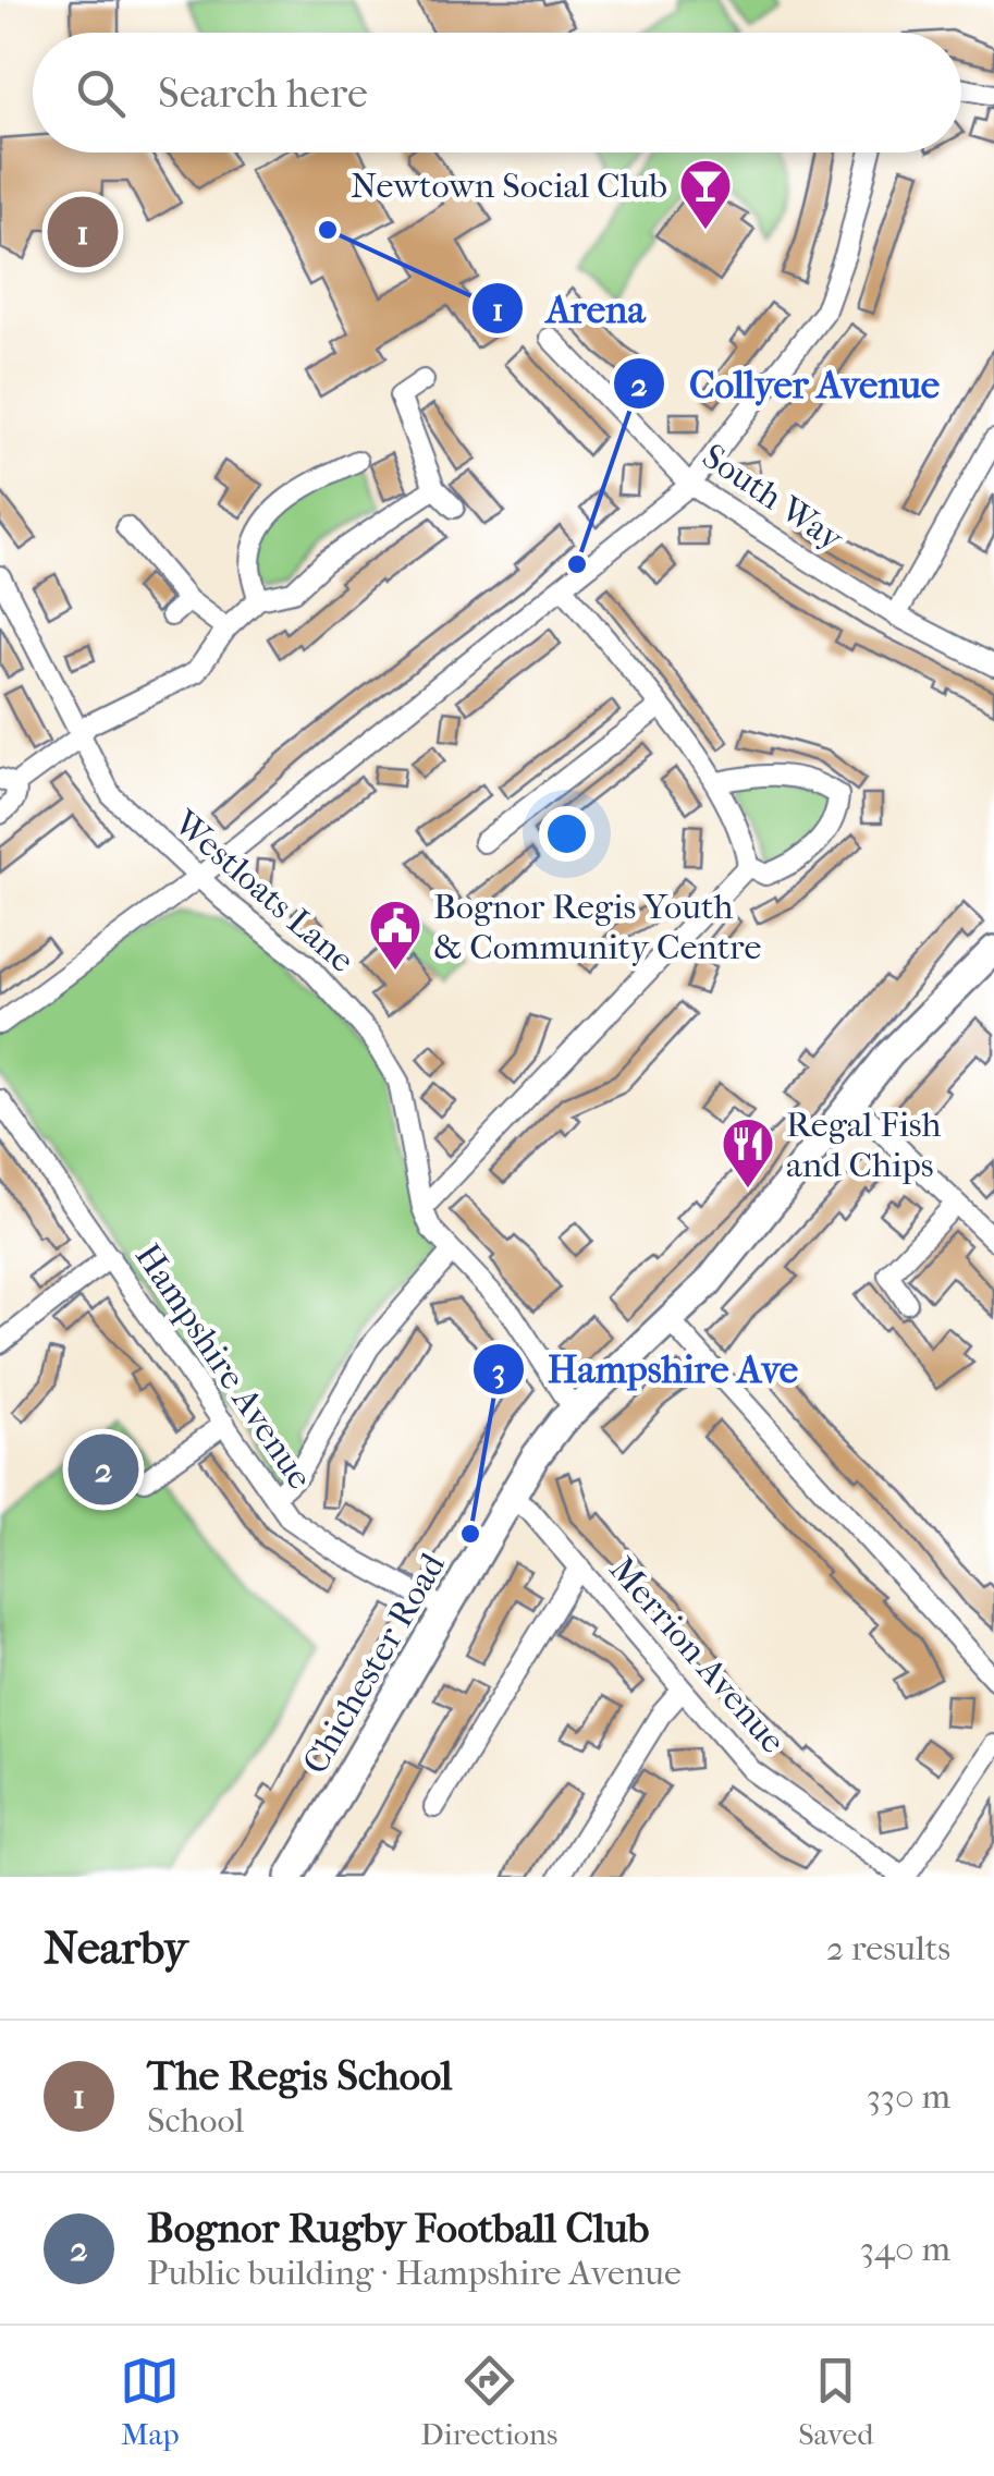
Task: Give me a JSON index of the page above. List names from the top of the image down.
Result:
{
  "streets": {
    "main road": ["Chichester Road"],
    "street": [
      "South Way",
      "Westloats Lane",
      "Hampshire Avenue",
      "Merrion Avenue"
    ]
  },
  "crossings": [
    ["Westloats Lane", "Chichester Road"],
    ["Hampshire Avenue", "Chichester Road"],
    ["Merrion Avenue", "Chichester Road"]
  ],
  "places": {
    "other": ["Arena", "Collyer Avenue", "Hampshire Ave"],
    "bar": ["Newtown Social Club"],
    "public building": ["Bognor Regis Youth & Community Centre"],
    "restaurant": ["Regal Fish and Chips"]
  },
  "page": {
    "search": "Search here",
    "pins": ["1", "2"],
    "heading": ["Nearby", "2 results"],
    "list": [
      {
        "mark": "1",
        "name": "The Regis School",
        "note": "School",
        "value": "330 m"
      },
      {
        "mark": "2",
        "name": "Bognor Rugby Football Club",
        "note": "Public building · Hampshire Avenue",
        "value": "340 m"
      }
    ],
    "nav": ["Map", "Directions", "Saved"]
  }
}
